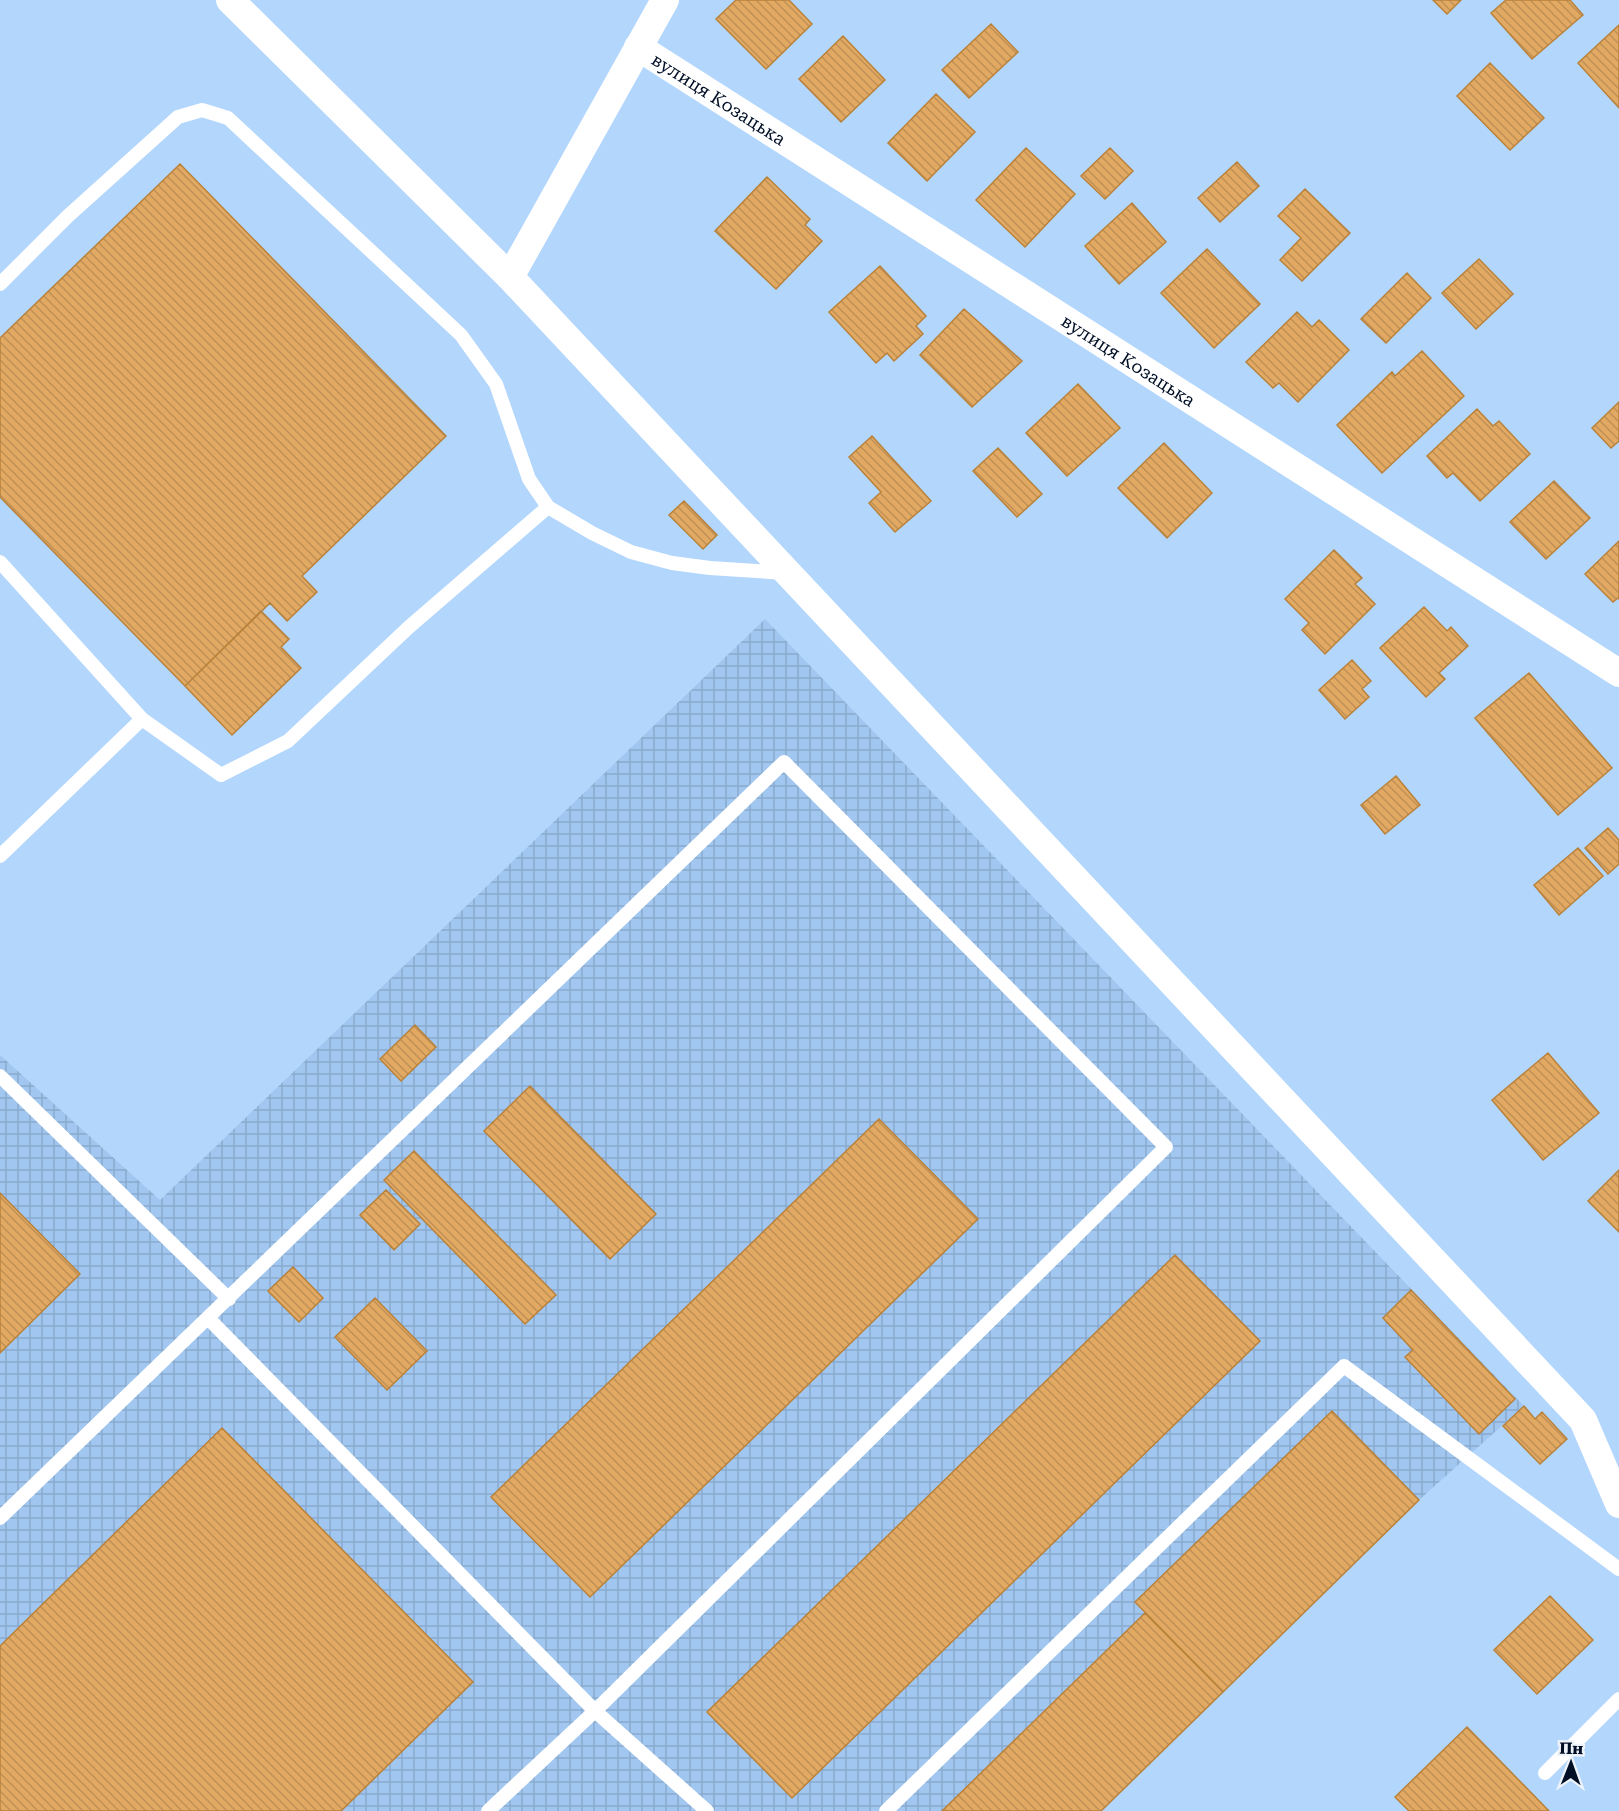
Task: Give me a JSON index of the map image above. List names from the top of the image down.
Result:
{
  "streets": {
    "street": ["вулиця Козацька"]
  },
  "north": "top"
}
